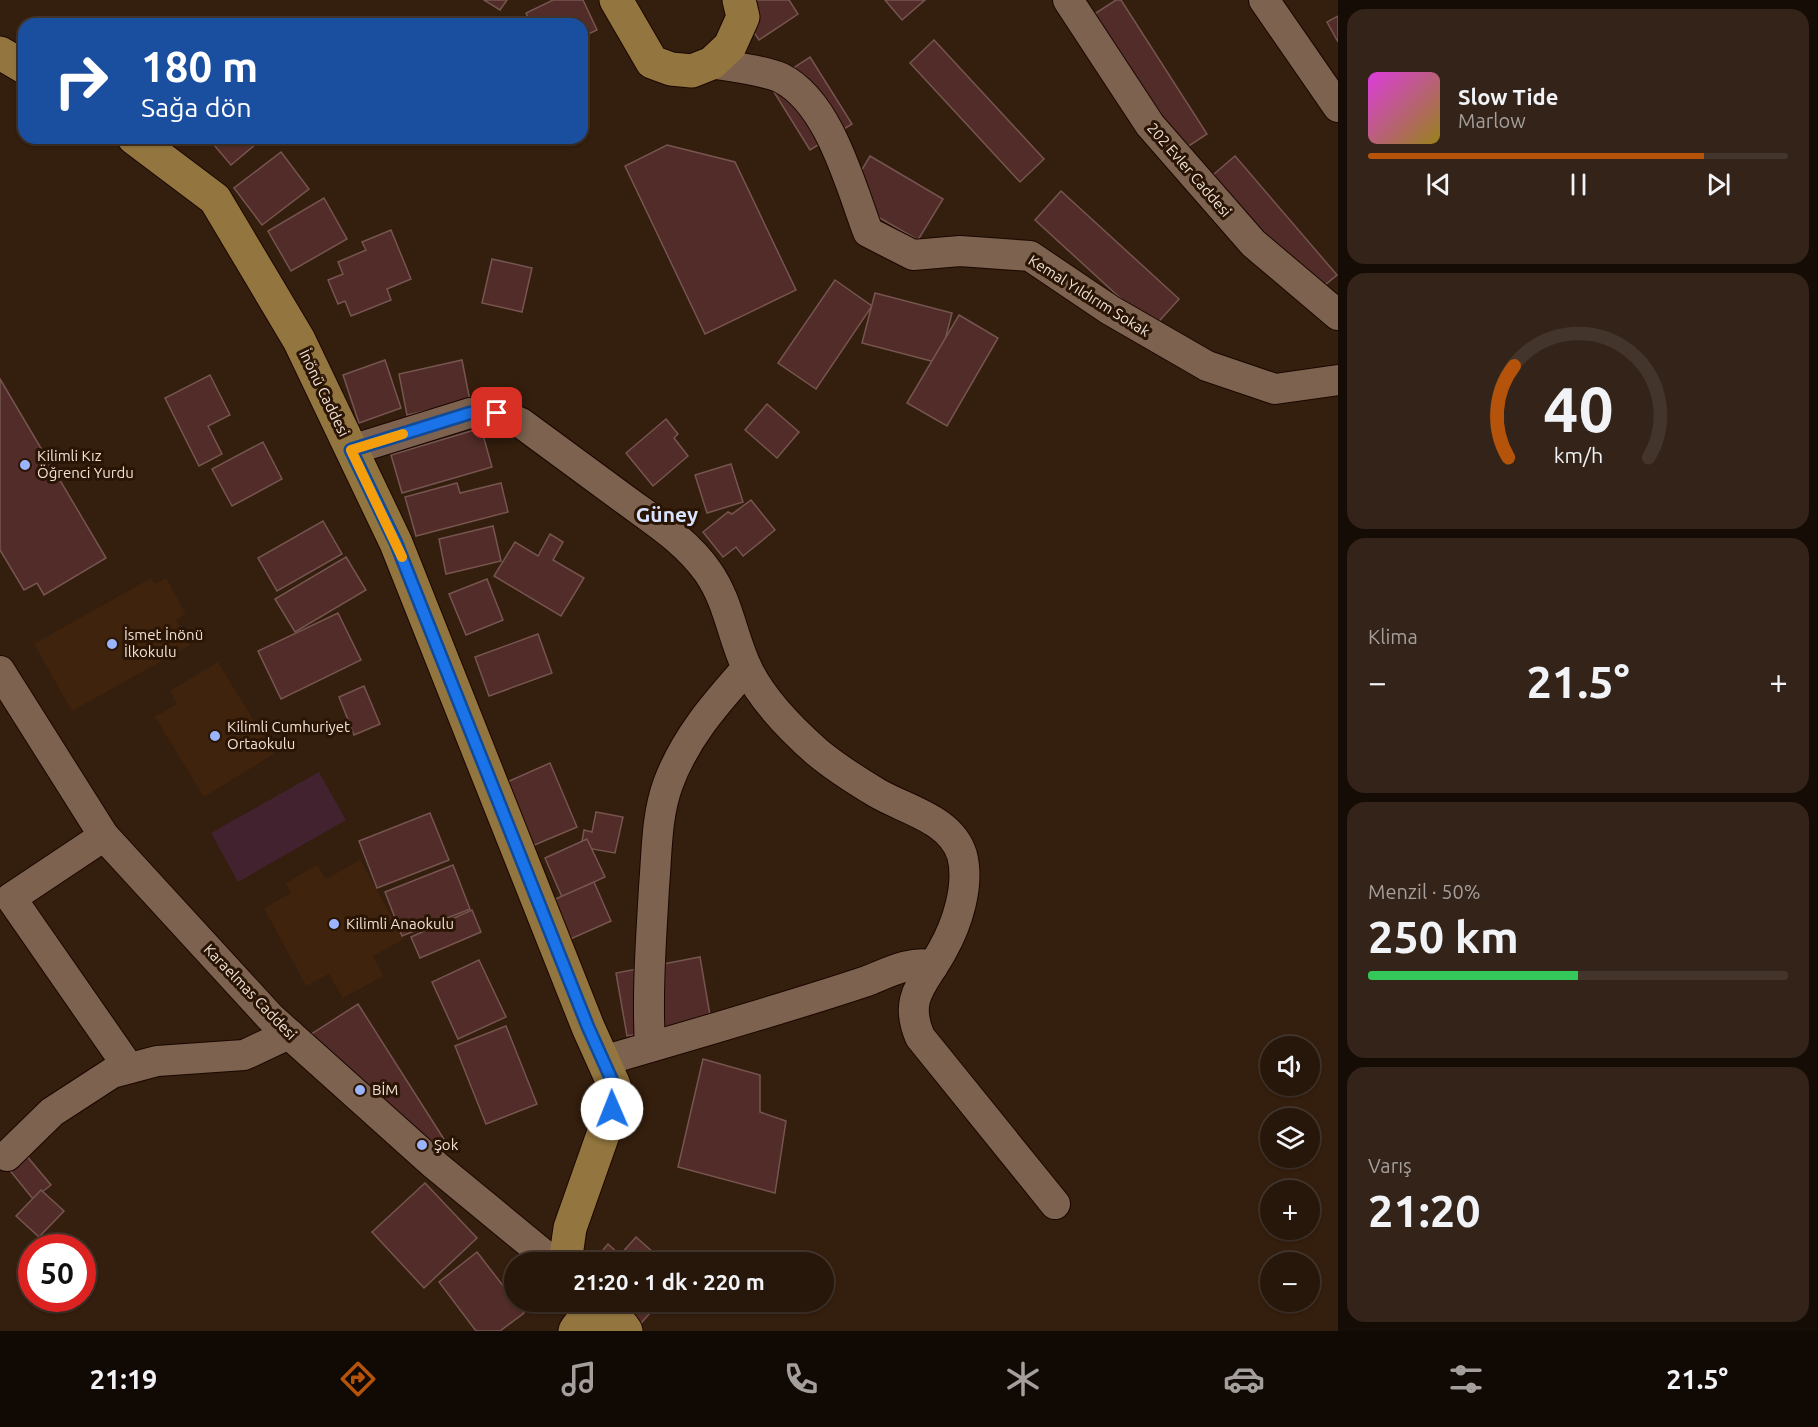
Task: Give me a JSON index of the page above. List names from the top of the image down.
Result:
{
  "streets": {
    "main road": ["İnönü Caddesi"],
    "street": ["202 Evler Caddesi", "Kemal Yıldırım Sokak", "Karaelmas Caddesi"]
  },
  "districts": ["Güney"],
  "places": [
    "Kilimli Kız Öğrenci Yurdu",
    "İsmet İnönü İlkokulu",
    "Kilimli Cumhuriyet Ortaokulu",
    "Kilimli Anaokulu",
    "BİM",
    "Şok"
  ],
  "page": {
    "turn": ["180 m", "Sağa dön"],
    "song": ["Slow Tide", "Marlow"],
    "tile": [
      "Klima",
      ["Menzil · 50%", "250 km"],
      ["Varış", "21:20"]
    ],
    "heat": ["−", "21.5°", "+"],
    "map_buttons": ["+", "−"],
    "limit": "50",
    "trip": "21:20 · 1 dk · 220 m",
    "tabs": ["21:19", "21.5°"],
    "gauge": ["40", "km/h"]
  }
}
